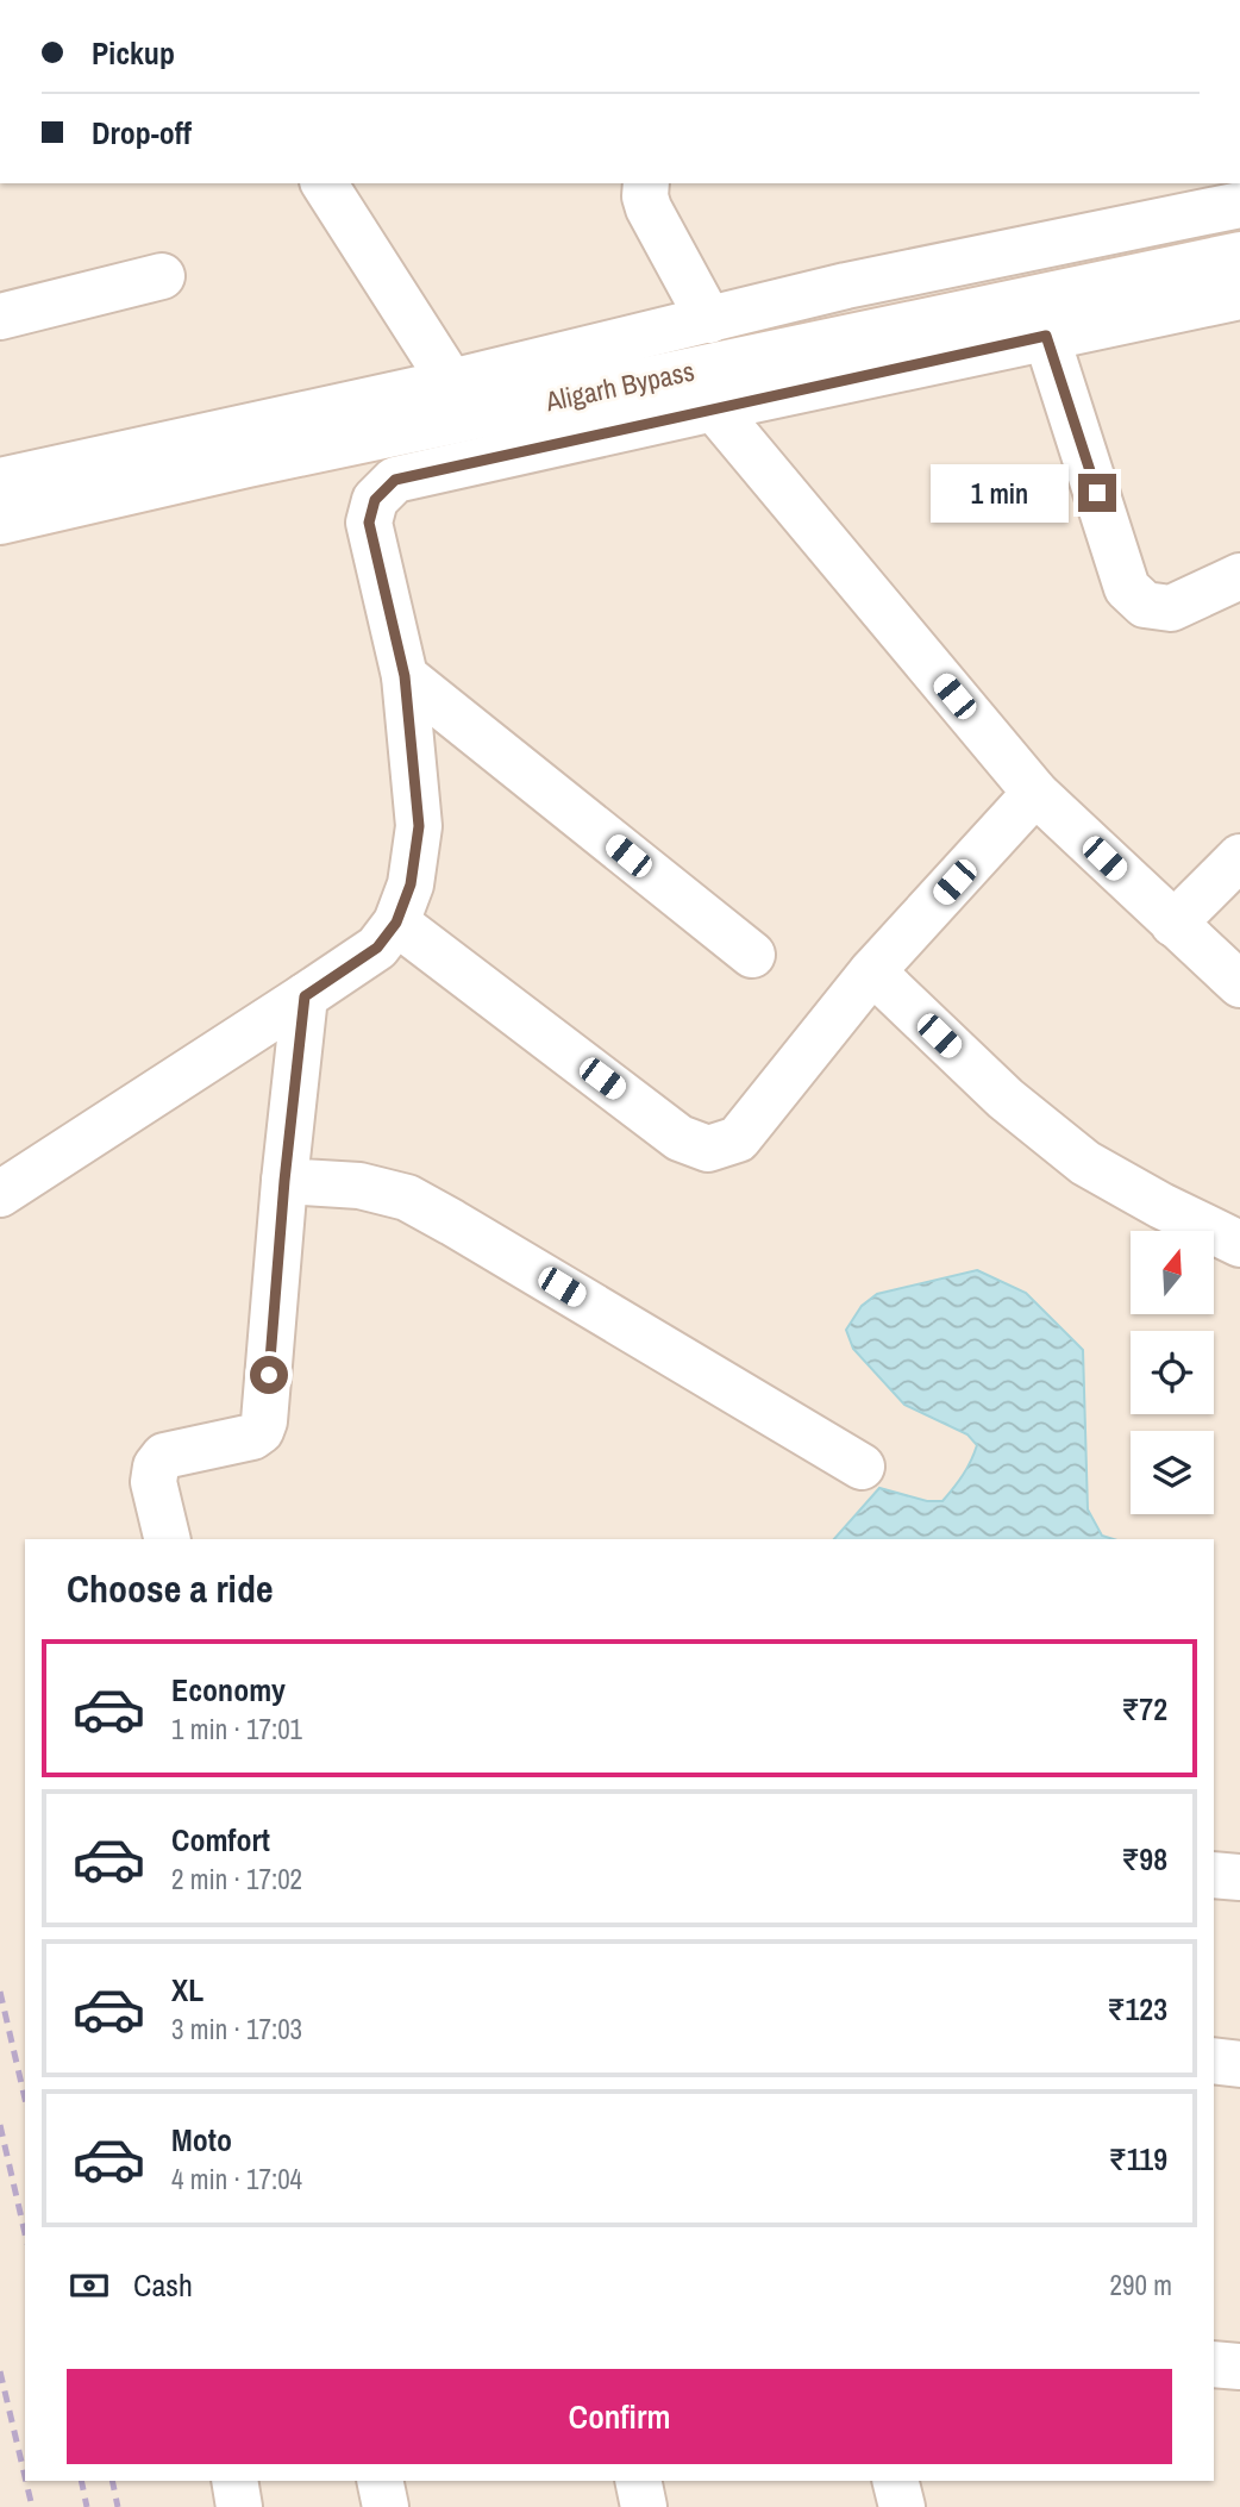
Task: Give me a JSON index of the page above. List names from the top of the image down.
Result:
{
  "streets": {
    "street": ["Aligarh Bypass"]
  },
  "north": "top",
  "page": {
    "banner": ["Pickup", "Drop-off"],
    "bubble": "1 min",
    "heading": "Choose a ride",
    "list": [
      {
        "name": "Economy",
        "note": "1 min · 17:01",
        "value": "₹72"
      },
      {
        "name": "Comfort",
        "note": "2 min · 17:02",
        "value": "₹98"
      },
      {
        "name": "XL",
        "note": "3 min · 17:03",
        "value": "₹123"
      },
      {
        "name": "Moto",
        "note": "4 min · 17:04",
        "value": "₹119"
      }
    ],
    "pay": ["Cash", "290 m"],
    "buttons": "Confirm"
  }
}
